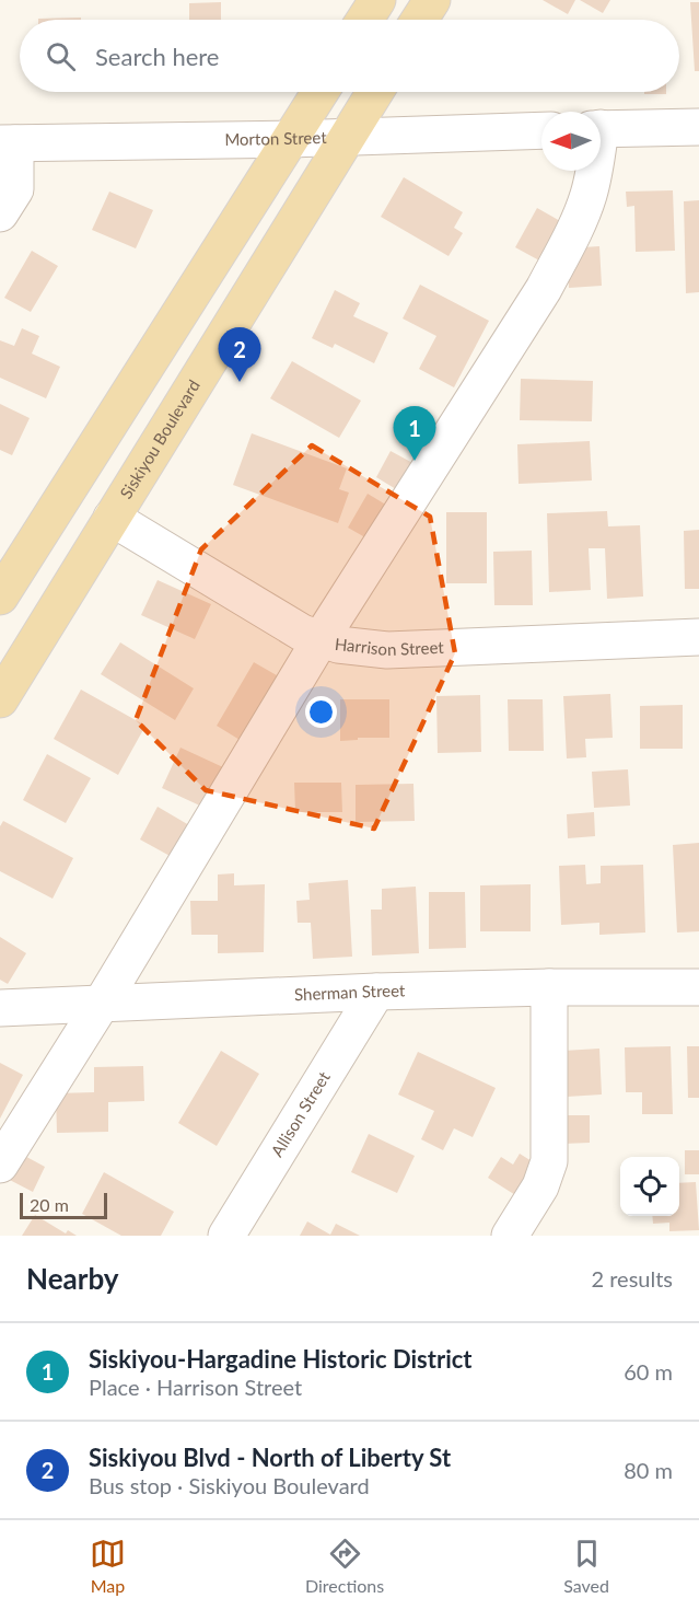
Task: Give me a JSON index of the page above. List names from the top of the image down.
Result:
{
  "streets": {
    "main road": ["Siskiyou Boulevard"],
    "street": [
      "Morton Street",
      "Harrison Street",
      "Sherman Street",
      "Allison Street"
    ]
  },
  "crossings": [
    ["Morton Street", "Siskiyou Boulevard"],
    ["Siskiyou Boulevard", "Harrison Street"],
    ["Sherman Street", "Allison Street"]
  ],
  "scale_bar": "20 m",
  "north": "left",
  "page": {
    "search": "Search here",
    "pins": ["2", "1"],
    "scale": "20 m",
    "heading": ["Nearby", "2 results"],
    "list": [
      {
        "mark": "1",
        "name": "Siskiyou-Hargadine Historic District",
        "note": "Place · Harrison Street",
        "value": "60 m"
      },
      {
        "mark": "2",
        "name": "Siskiyou Blvd - North of Liberty St",
        "note": "Bus stop · Siskiyou Boulevard",
        "value": "80 m"
      }
    ],
    "nav": ["Map", "Directions", "Saved"]
  }
}
